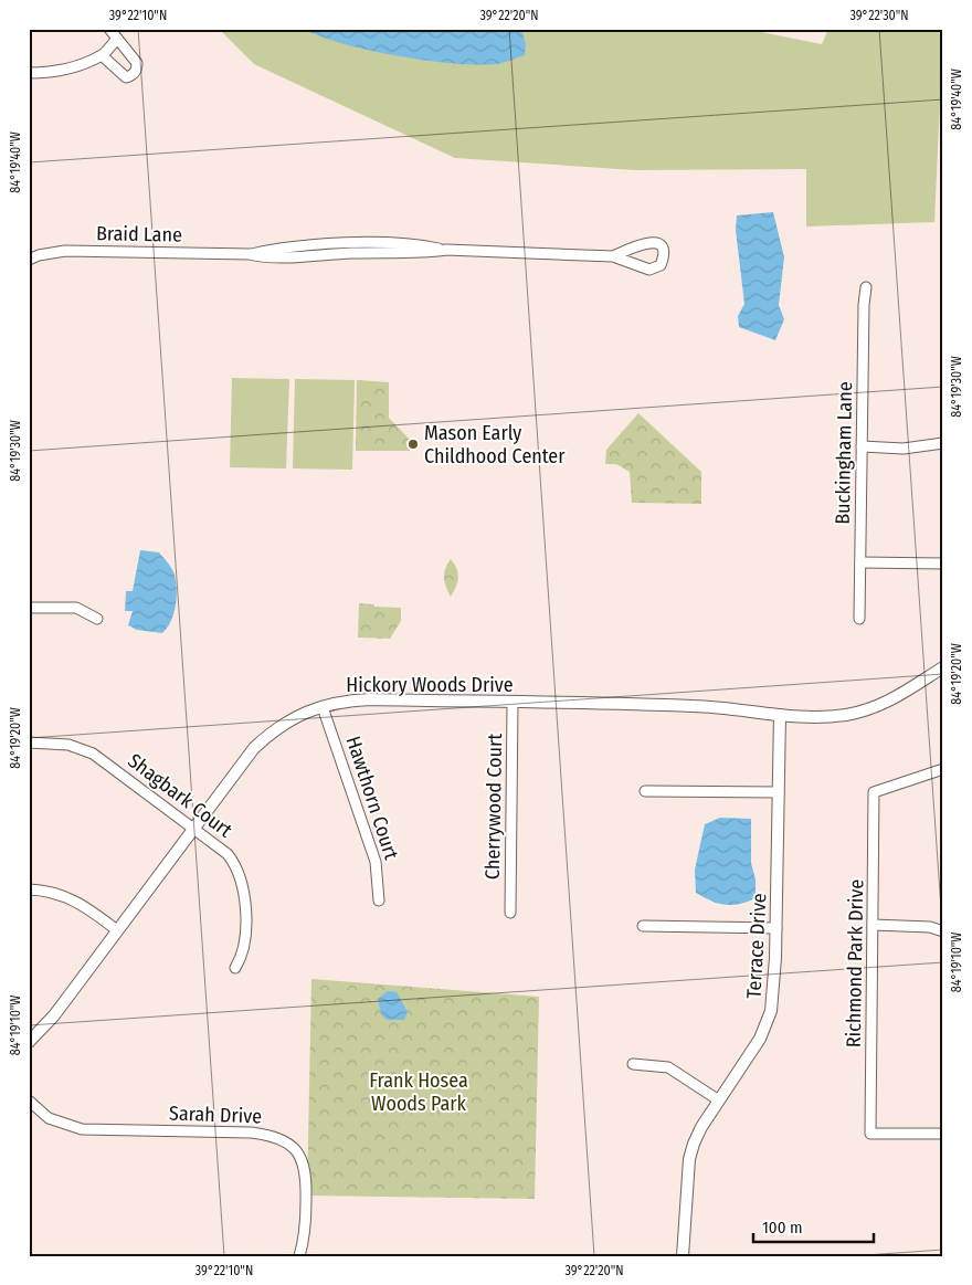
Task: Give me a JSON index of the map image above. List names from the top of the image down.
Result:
{
  "streets": {
    "street": [
      "Braid Lane",
      "Buckingham Lane",
      "Hickory Woods Drive",
      "Shagbark Court",
      "Hawthorn Court",
      "Cherrywood Court",
      "Terrace Drive",
      "Richmond Park Drive",
      "Sarah Drive"
    ]
  },
  "crossings": [
    ["Hickory Woods Drive", "Shagbark Court"],
    ["Hickory Woods Drive", "Hawthorn Court"],
    ["Hickory Woods Drive", "Cherrywood Court"],
    ["Hickory Woods Drive", "Terrace Drive"]
  ],
  "parks": ["Frank Hosea Woods Park"],
  "places": ["Mason Early Childhood Center"],
  "scale_bar": "100 m",
  "coordinates": [
    "39°22'10\"N",
    "39°22'20\"N",
    "39°22'30\"N",
    "84°19'40\"W",
    "84°19'30\"W",
    "84°19'20\"W",
    "84°19'10\"W"
  ]
}
